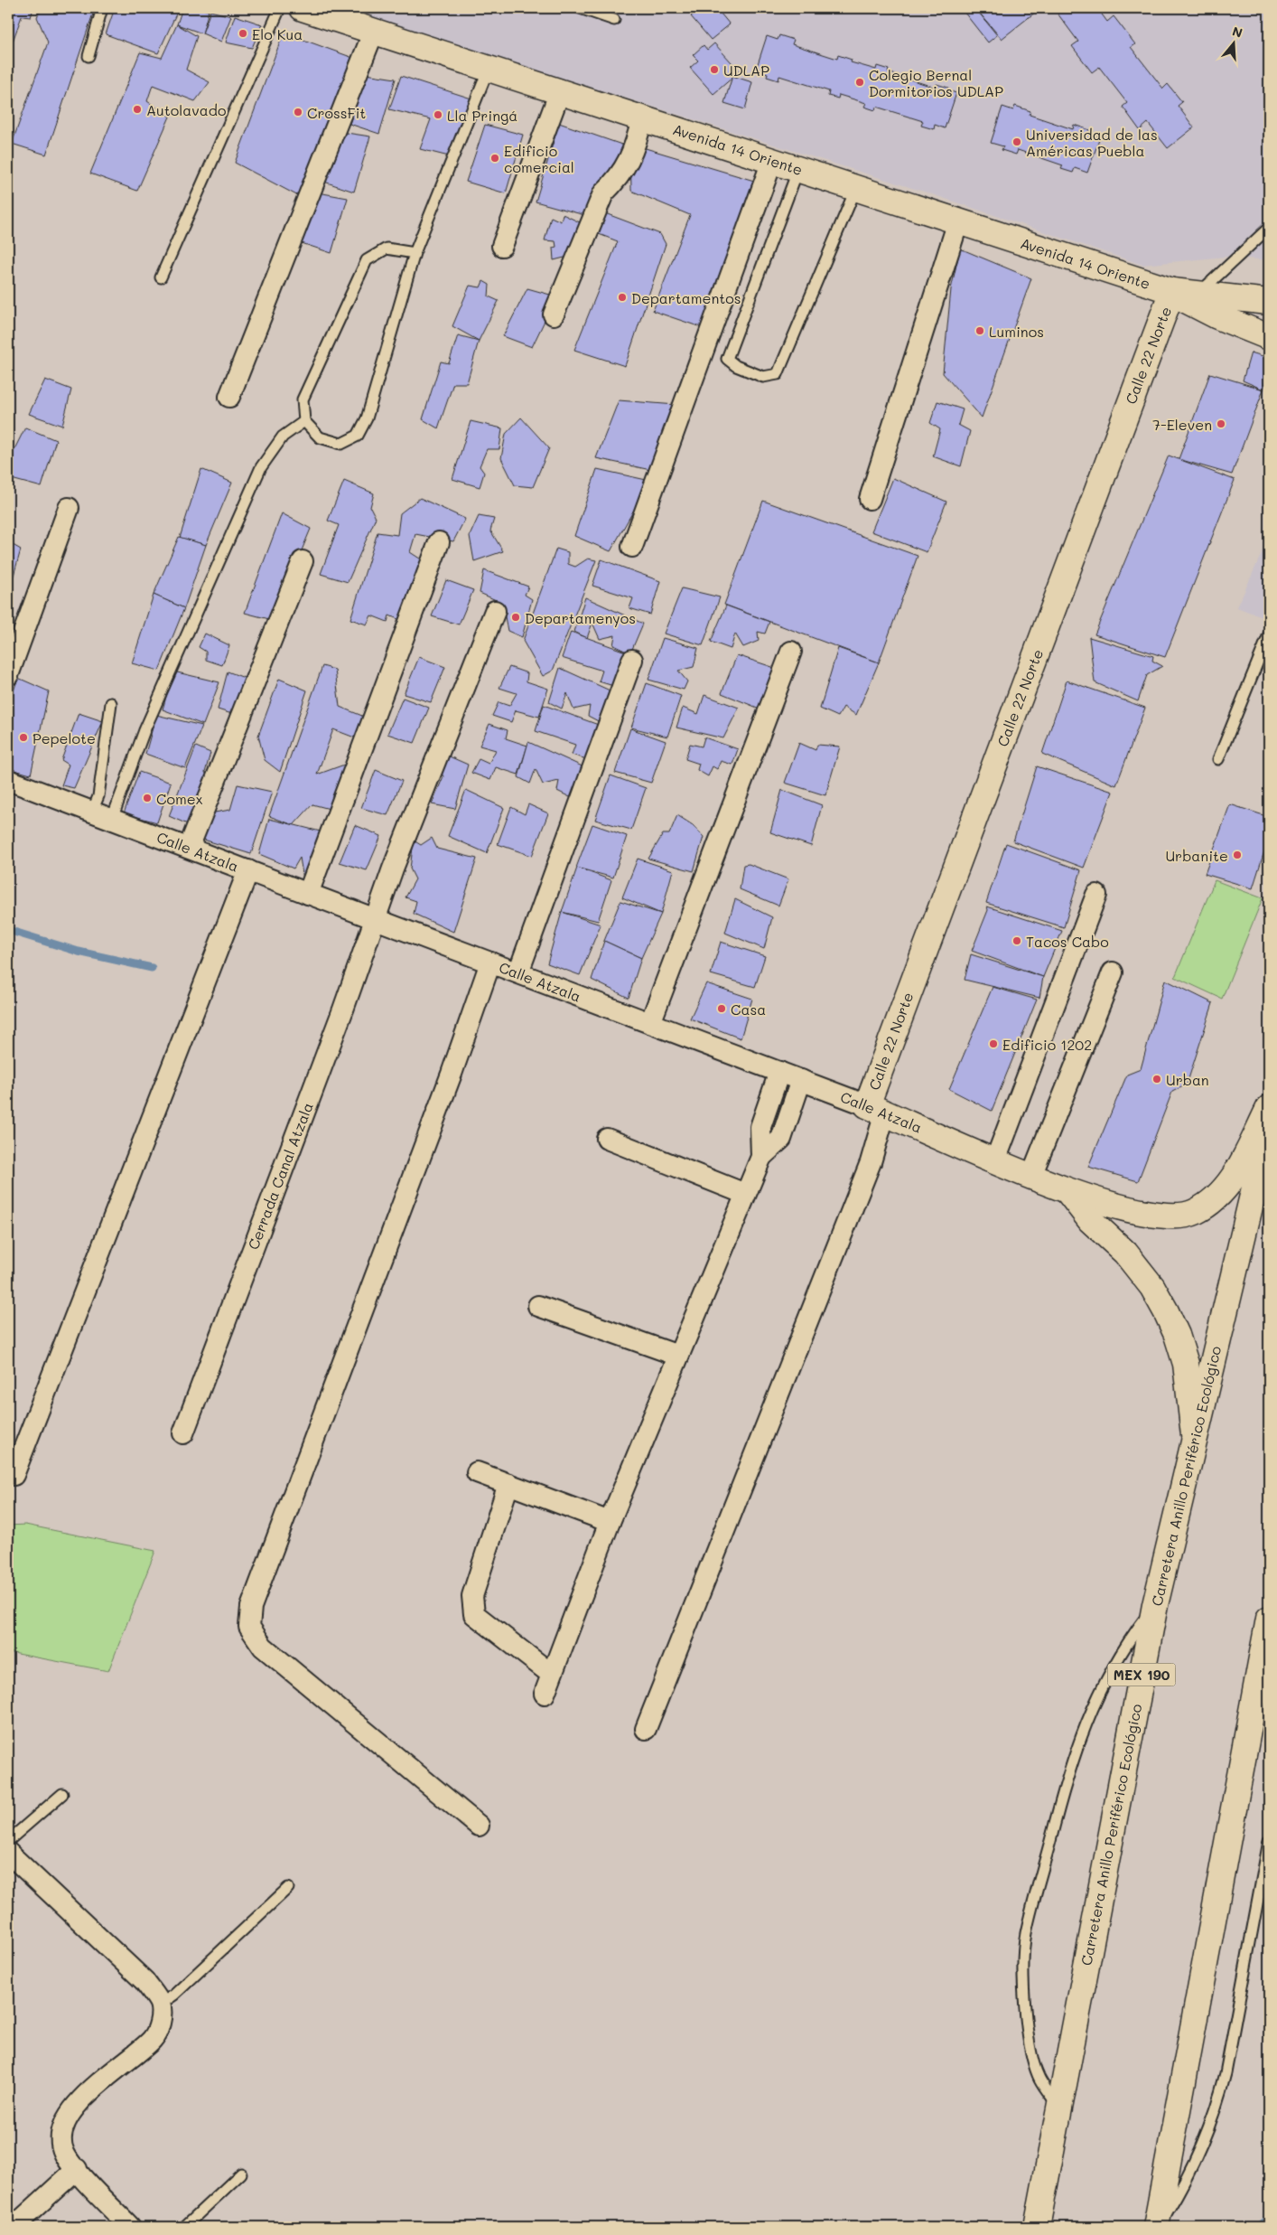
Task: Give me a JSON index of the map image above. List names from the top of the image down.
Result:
{
  "streets": {
    "main road": [
      "Avenida 14 Oriente",
      "Calle 22 Norte",
      "Calle Atzala",
      "Carretera Anillo Periférico Ecológico",
      "MEX 190"
    ],
    "street": ["Cerrada Canal Atzala"]
  },
  "crossings": [
    ["Avenida 14 Oriente", "Calle 22 Norte"],
    ["Calle 22 Norte", "Calle Atzala"],
    ["Calle Atzala", "Cerrada Canal Atzala"],
    ["Calle Atzala", "Carretera Anillo Periférico Ecológico"]
  ],
  "places": [
    "Elo Kua",
    "UDLAP",
    "Colegio Bernal Dormitorios UDLAP",
    "Autolavado",
    "CrossFit",
    "Lla Pringá",
    "Universidad de las Américas Puebla",
    "Edificio comercial",
    "Departamentos",
    "Luminos",
    "7-Eleven",
    "Departamenyos",
    "Pepelote",
    "Comex",
    "Urbanite",
    "Tacos Cabo",
    "Casa",
    "Edificio 1202",
    "Urban"
  ],
  "north": "top"
}
